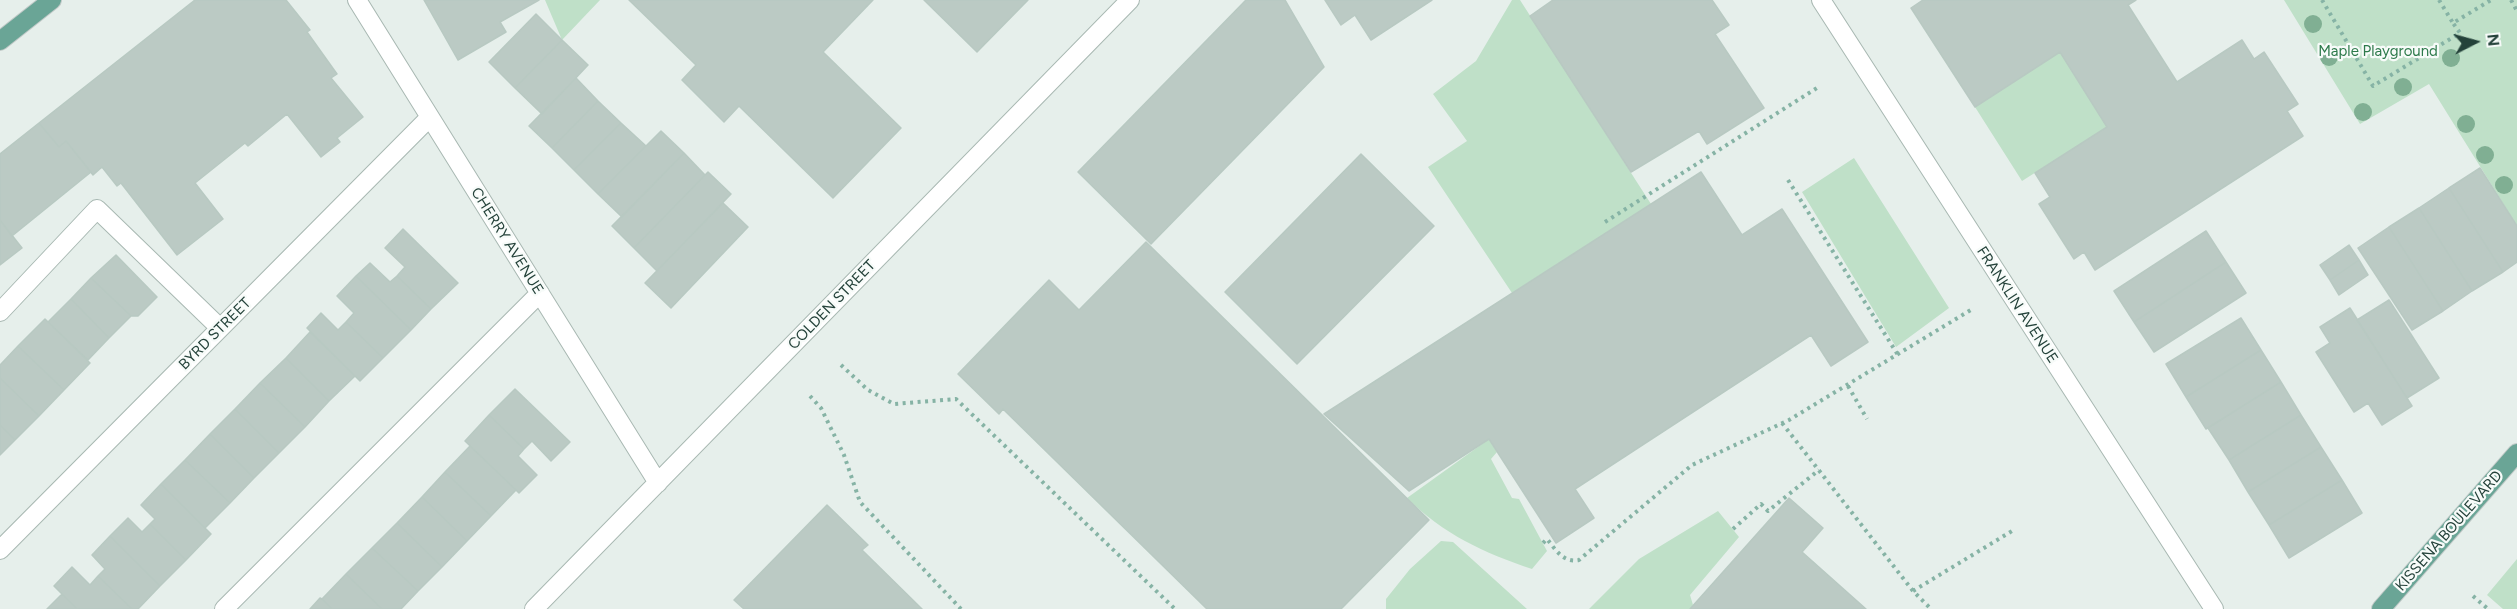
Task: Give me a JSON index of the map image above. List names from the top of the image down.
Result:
{
  "streets": {
    "main road": ["KISSENA BOULEVARD"],
    "street": [
      "CHERRY AVENUE",
      "COLDEN STREET",
      "FRANKLIN AVENUE",
      "BYRD STREET"
    ]
  },
  "crossings": [
    ["CHERRY AVENUE", "COLDEN STREET"],
    ["CHERRY AVENUE", "BYRD STREET"]
  ],
  "parks": ["Maple Playground"],
  "north": "right"
}
